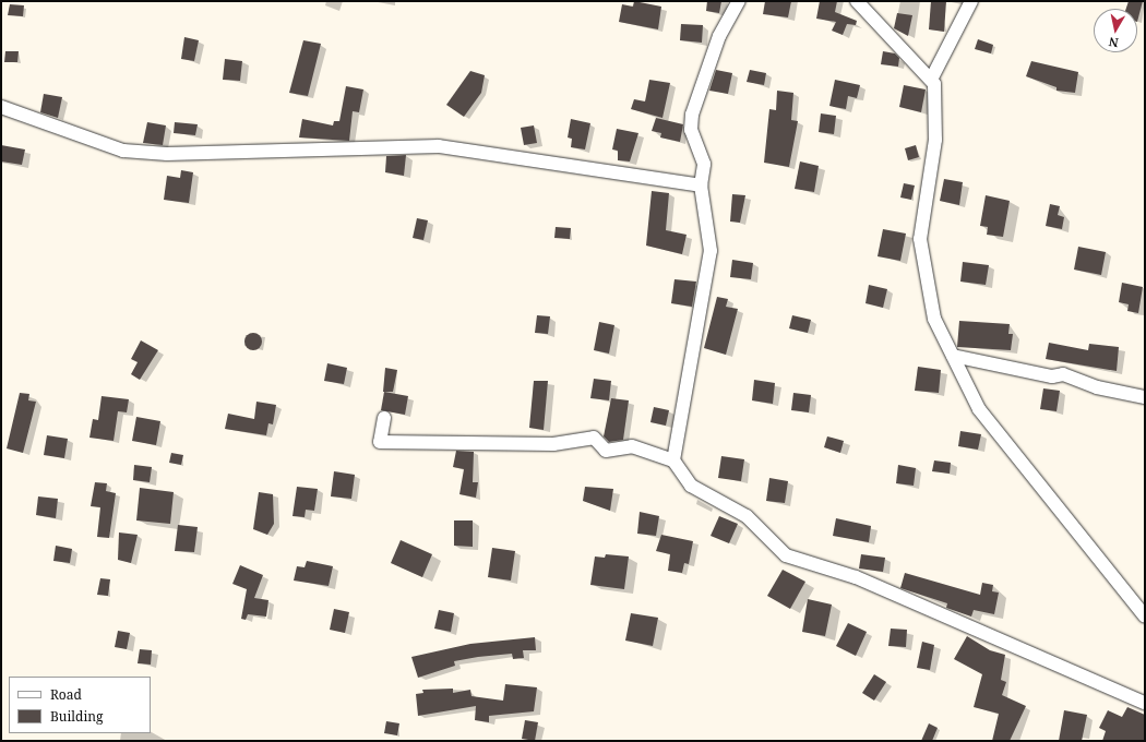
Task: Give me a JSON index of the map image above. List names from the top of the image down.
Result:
{
  "legend": ["Road", "Building"],
  "north": "bottom"
}
